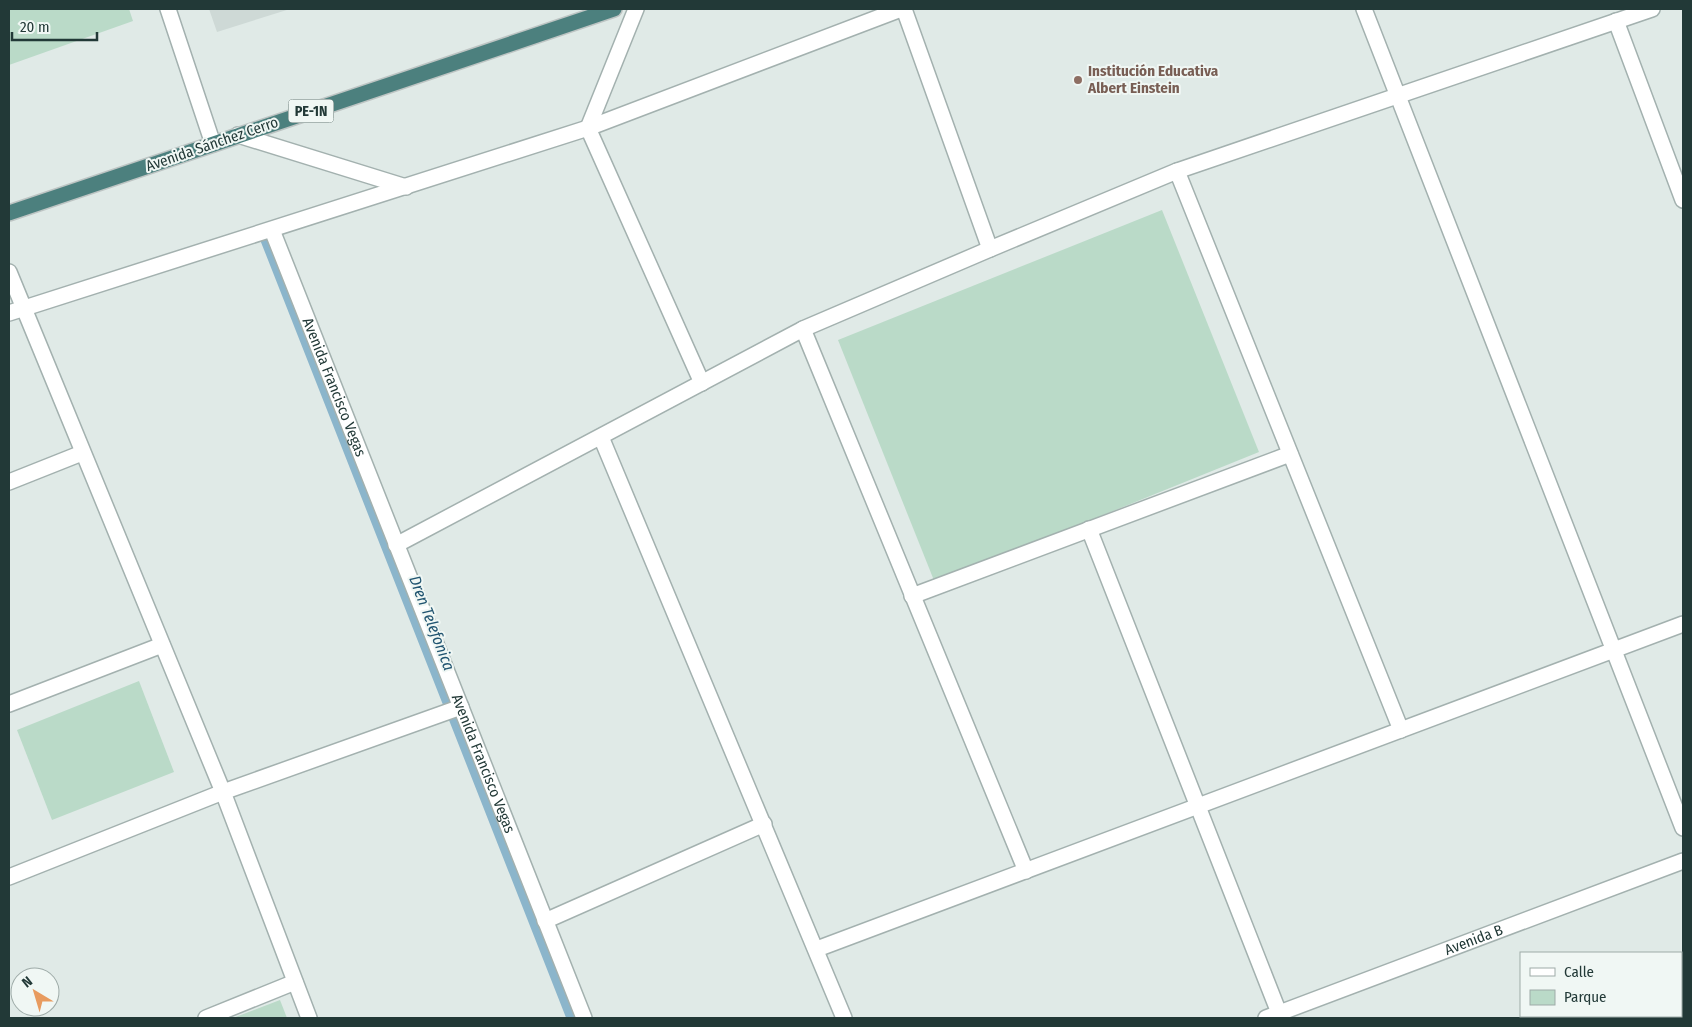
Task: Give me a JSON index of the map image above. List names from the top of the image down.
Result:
{
  "streets": {
    "highway": ["PE-1N", "Avenida Sánchez Cerro"],
    "street": ["Avenida Francisco Vegas", "Avenida B"]
  },
  "water": ["Dren Telefonica"],
  "places": ["Institución Educativa Albert Einstein"],
  "legend": ["Calle", "Parque"],
  "scale_bar": "20 m",
  "north": "top left"
}
